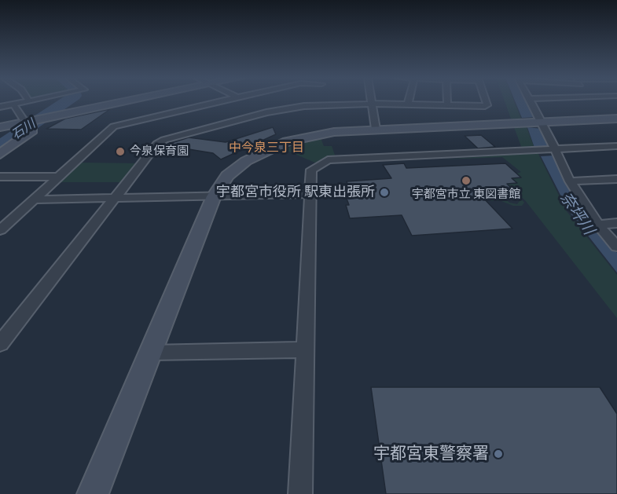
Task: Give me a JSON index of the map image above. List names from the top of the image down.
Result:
{
  "districts": ["中今泉三丁目"],
  "water": ["石川", "奈坪川"],
  "places": [
    "今泉保育園",
    "宇都宮市立 東図書館",
    "宇都宮市役所 駅東出張所",
    "宇都宮東警察署"
  ]
}
